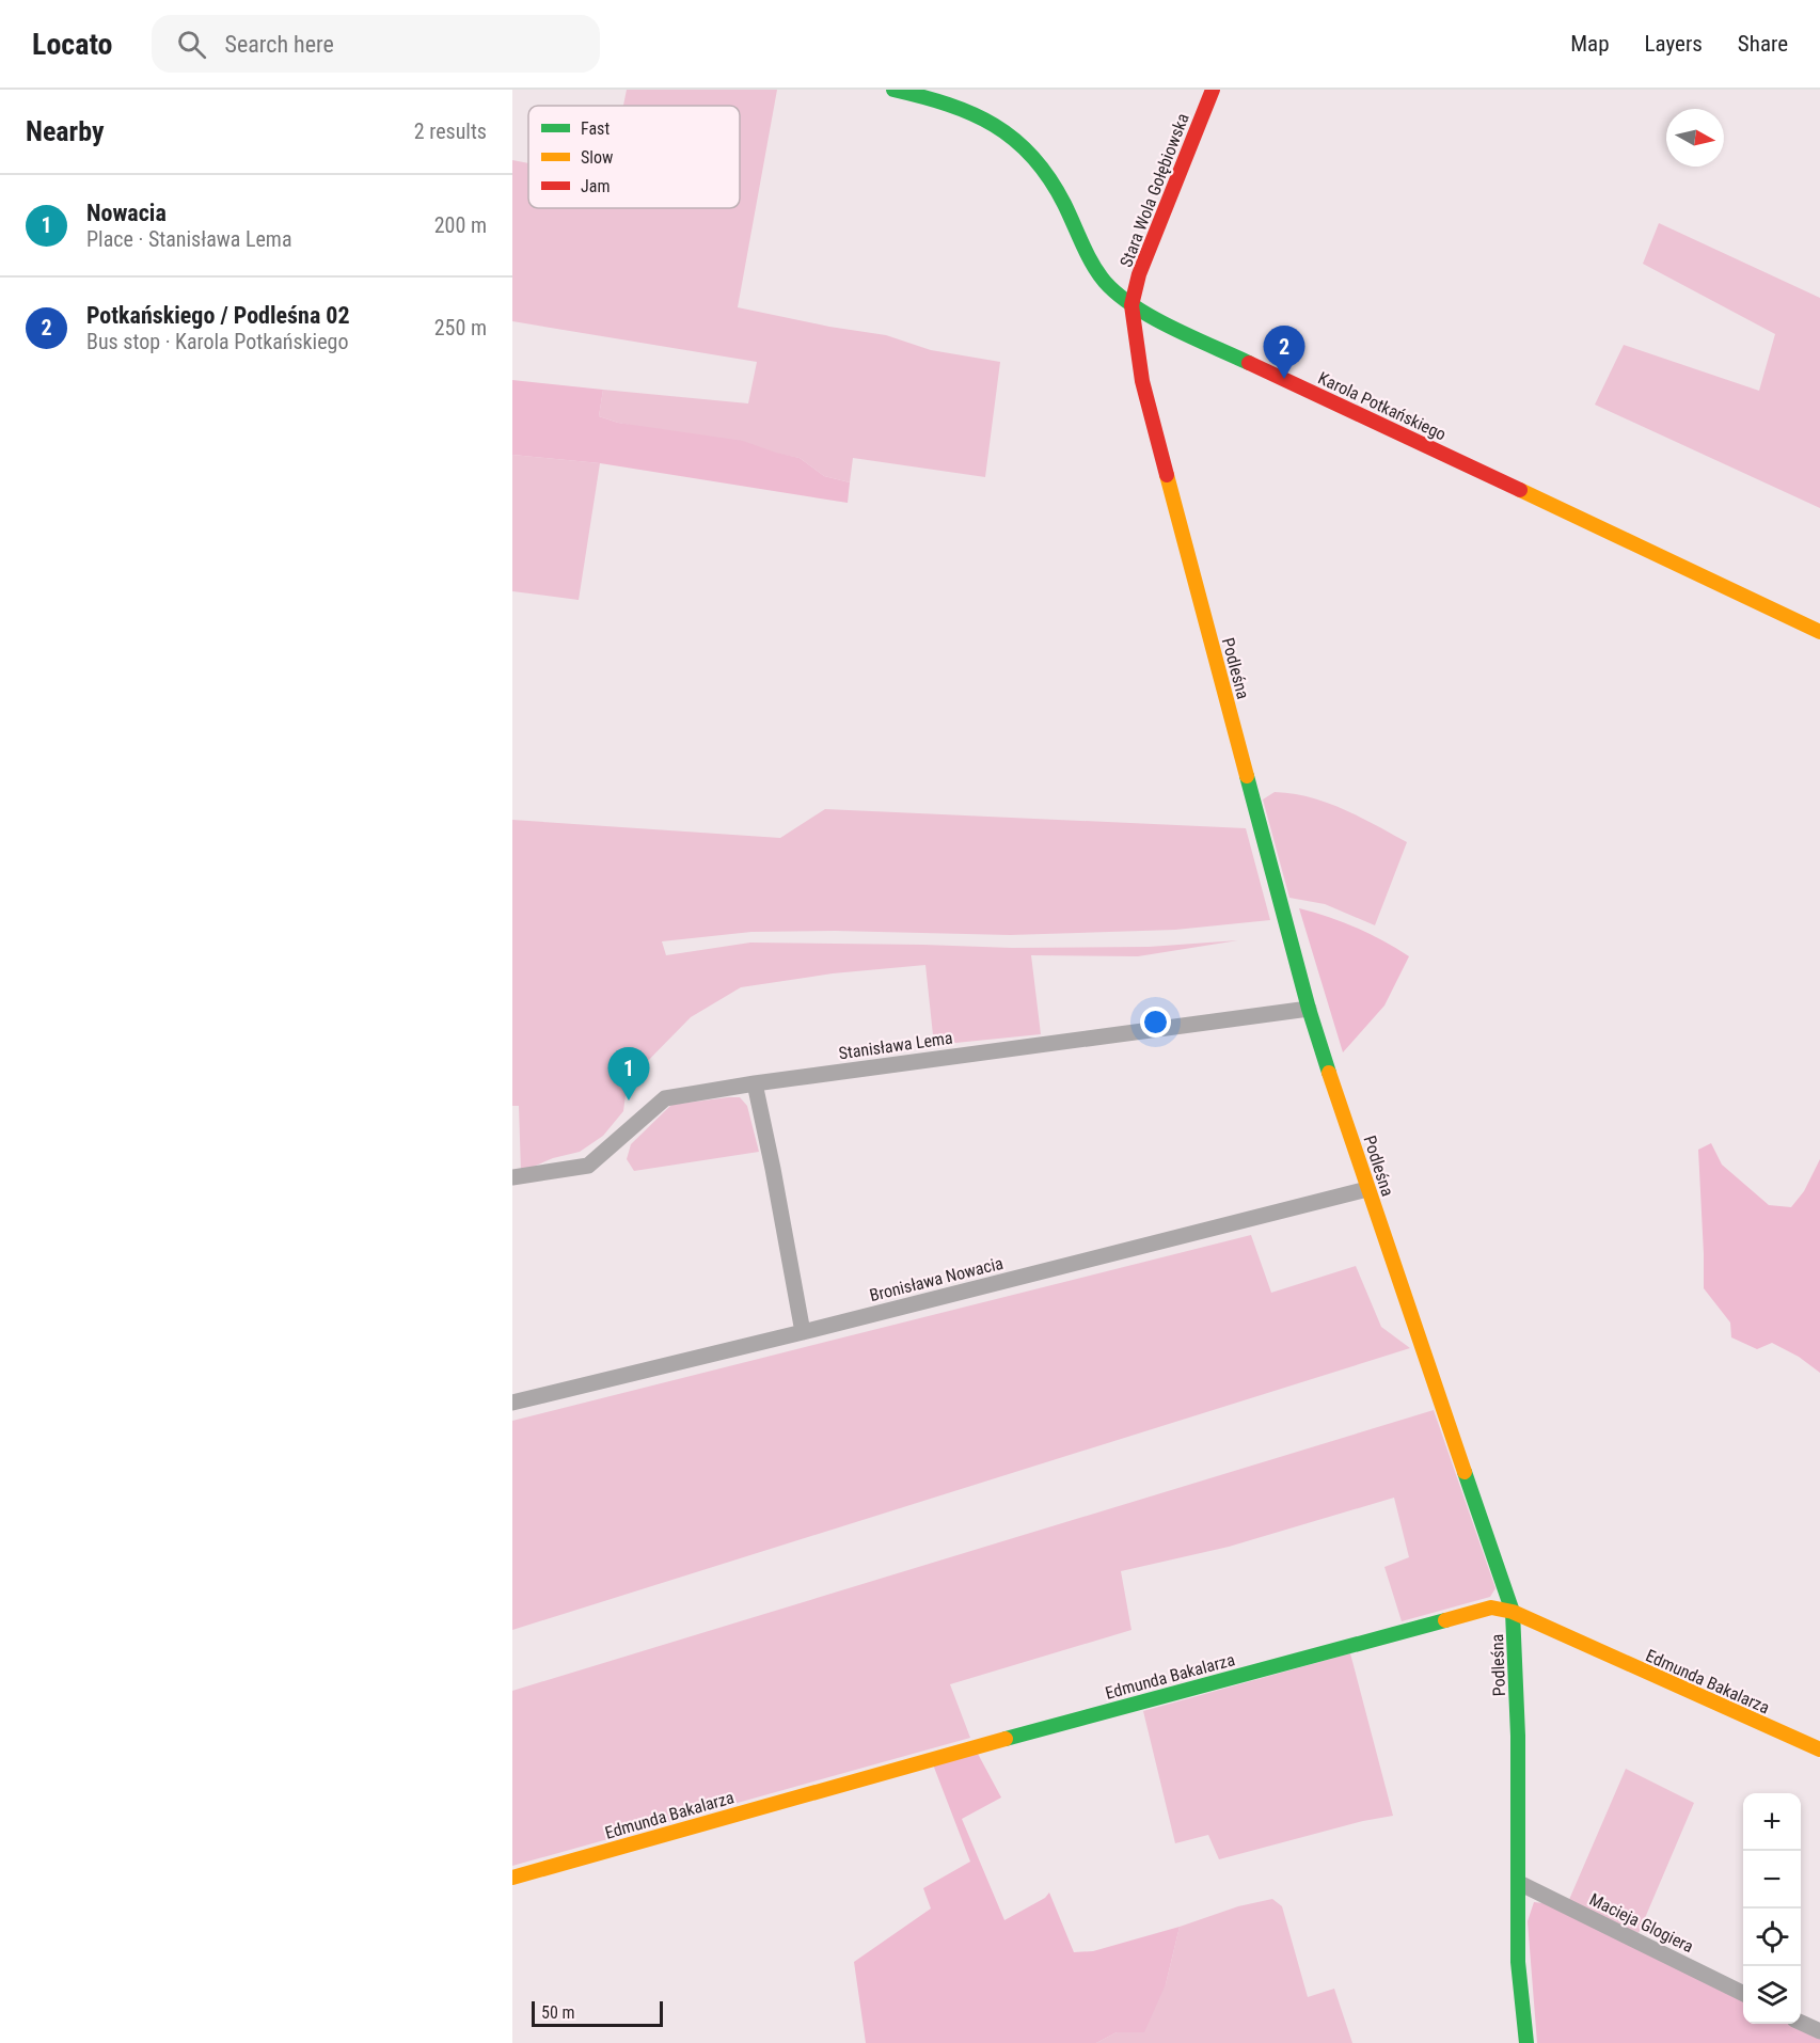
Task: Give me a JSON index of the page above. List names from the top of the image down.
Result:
{
  "streets": {
    "street": [
      "Stara Wola Gołębiowska",
      "Karola Potkańskiego",
      "Podleśna",
      "Stanisława Lema",
      "Bronisława Nowacia",
      "Edmunda Bakalarza",
      "Macieja Glogiera"
    ]
  },
  "crossings": [
    ["Stara Wola Gołębiowska", "Karola Potkańskiego"],
    ["Stara Wola Gołębiowska", "Podleśna"],
    ["Karola Potkańskiego", "Podleśna"],
    ["Podleśna", "Stanisława Lema"],
    ["Podleśna", "Bronisława Nowacia"],
    ["Podleśna", "Edmunda Bakalarza"],
    ["Podleśna", "Macieja Glogiera"]
  ],
  "legend": ["Fast", "Slow", "Jam"],
  "scale_bar": "50 m",
  "north": "right",
  "page": {
    "header": "Locato",
    "search": "Search here",
    "nav": ["Map", "Layers", "Share"],
    "heading": ["Nearby", "2 results"],
    "list": [
      {
        "mark": "1",
        "name": "Nowacia",
        "note": "Place · Stanisława Lema",
        "value": "200 m"
      },
      {
        "mark": "2",
        "name": "Potkańskiego / Podleśna 02",
        "note": "Bus stop · Karola Potkańskiego",
        "value": "250 m"
      }
    ],
    "pins": ["2", "1"],
    "map_buttons": ["+", "−"],
    "scale": "50 m"
  }
}
